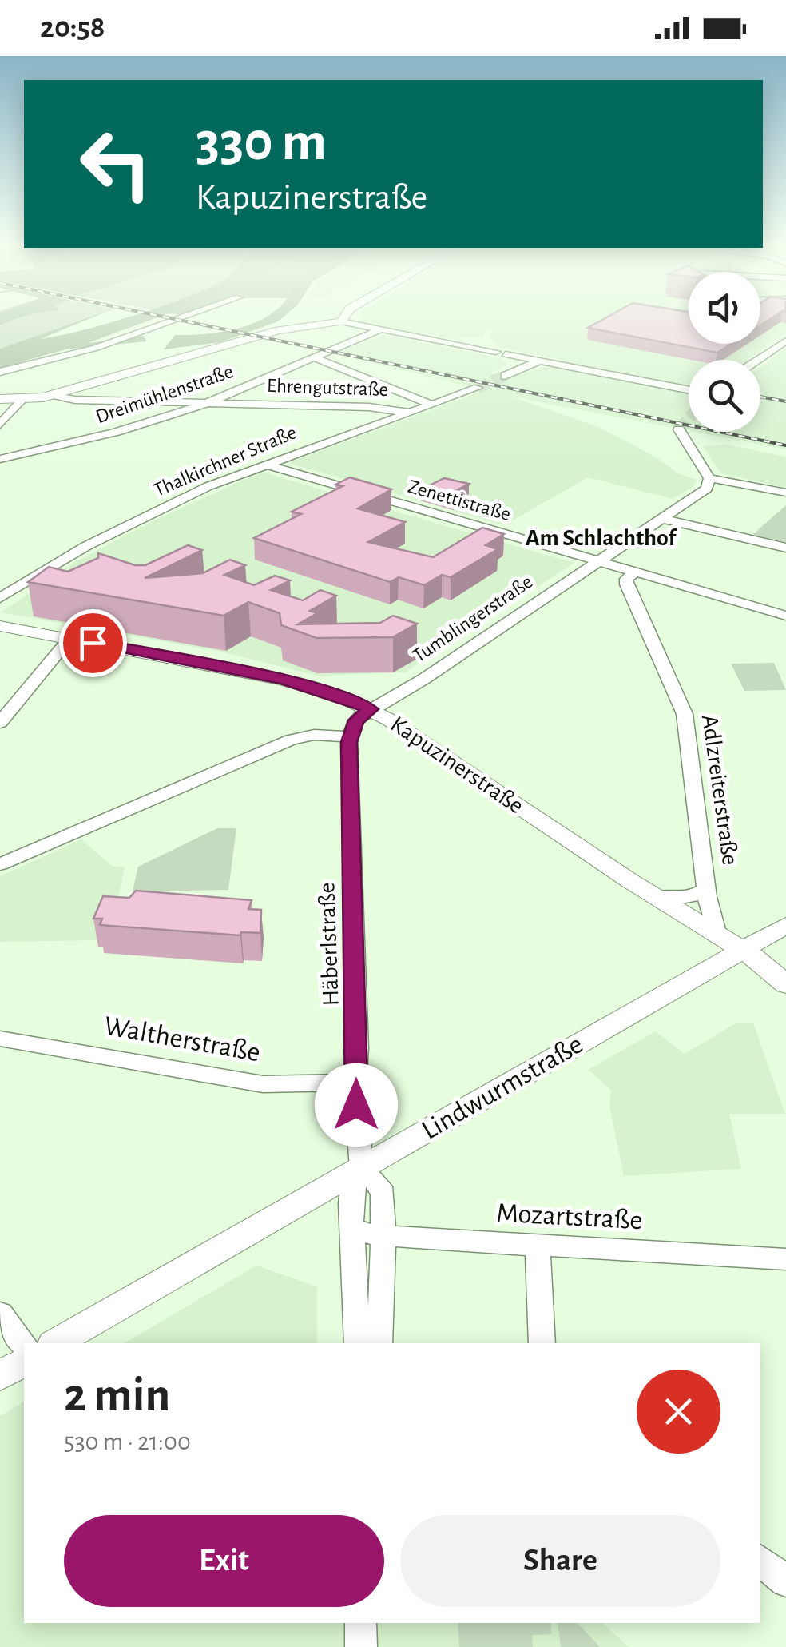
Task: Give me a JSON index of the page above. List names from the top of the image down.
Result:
{
  "streets": {
    "main road": ["Kapuzinerstraße", "Lindwurmstraße"],
    "street": [
      "Ehrengutstraße",
      "Dreimühlenstraße",
      "Thalkirchner Straße",
      "Zenettistraße",
      "Tumblingerstraße",
      "Adlzreiterstraße",
      "Häberlstraße",
      "Waltherstraße",
      "Mozartstraße"
    ]
  },
  "crossings": [
    ["Ehrengutstraße", "Dreimühlenstraße"],
    ["Ehrengutstraße", "Thalkirchner Straße"],
    ["Thalkirchner Straße", "Zenettistraße"],
    ["Zenettistraße", "Tumblingerstraße"],
    ["Zenettistraße", "Adlzreiterstraße"],
    ["Tumblingerstraße", "Kapuzinerstraße"],
    ["Tumblingerstraße", "Häberlstraße"],
    ["Kapuzinerstraße", "Adlzreiterstraße"],
    ["Kapuzinerstraße", "Häberlstraße"],
    ["Kapuzinerstraße", "Lindwurmstraße"],
    ["Häberlstraße", "Waltherstraße"],
    ["Häberlstraße", "Lindwurmstraße"]
  ],
  "districts": ["Am Schlachthof"],
  "page": {
    "status": "20:58",
    "turn": ["330 m", "Kapuzinerstraße"],
    "heading": ["2 min", "530 m · 21:00"],
    "buttons": ["Exit", "Share"]
  }
}
